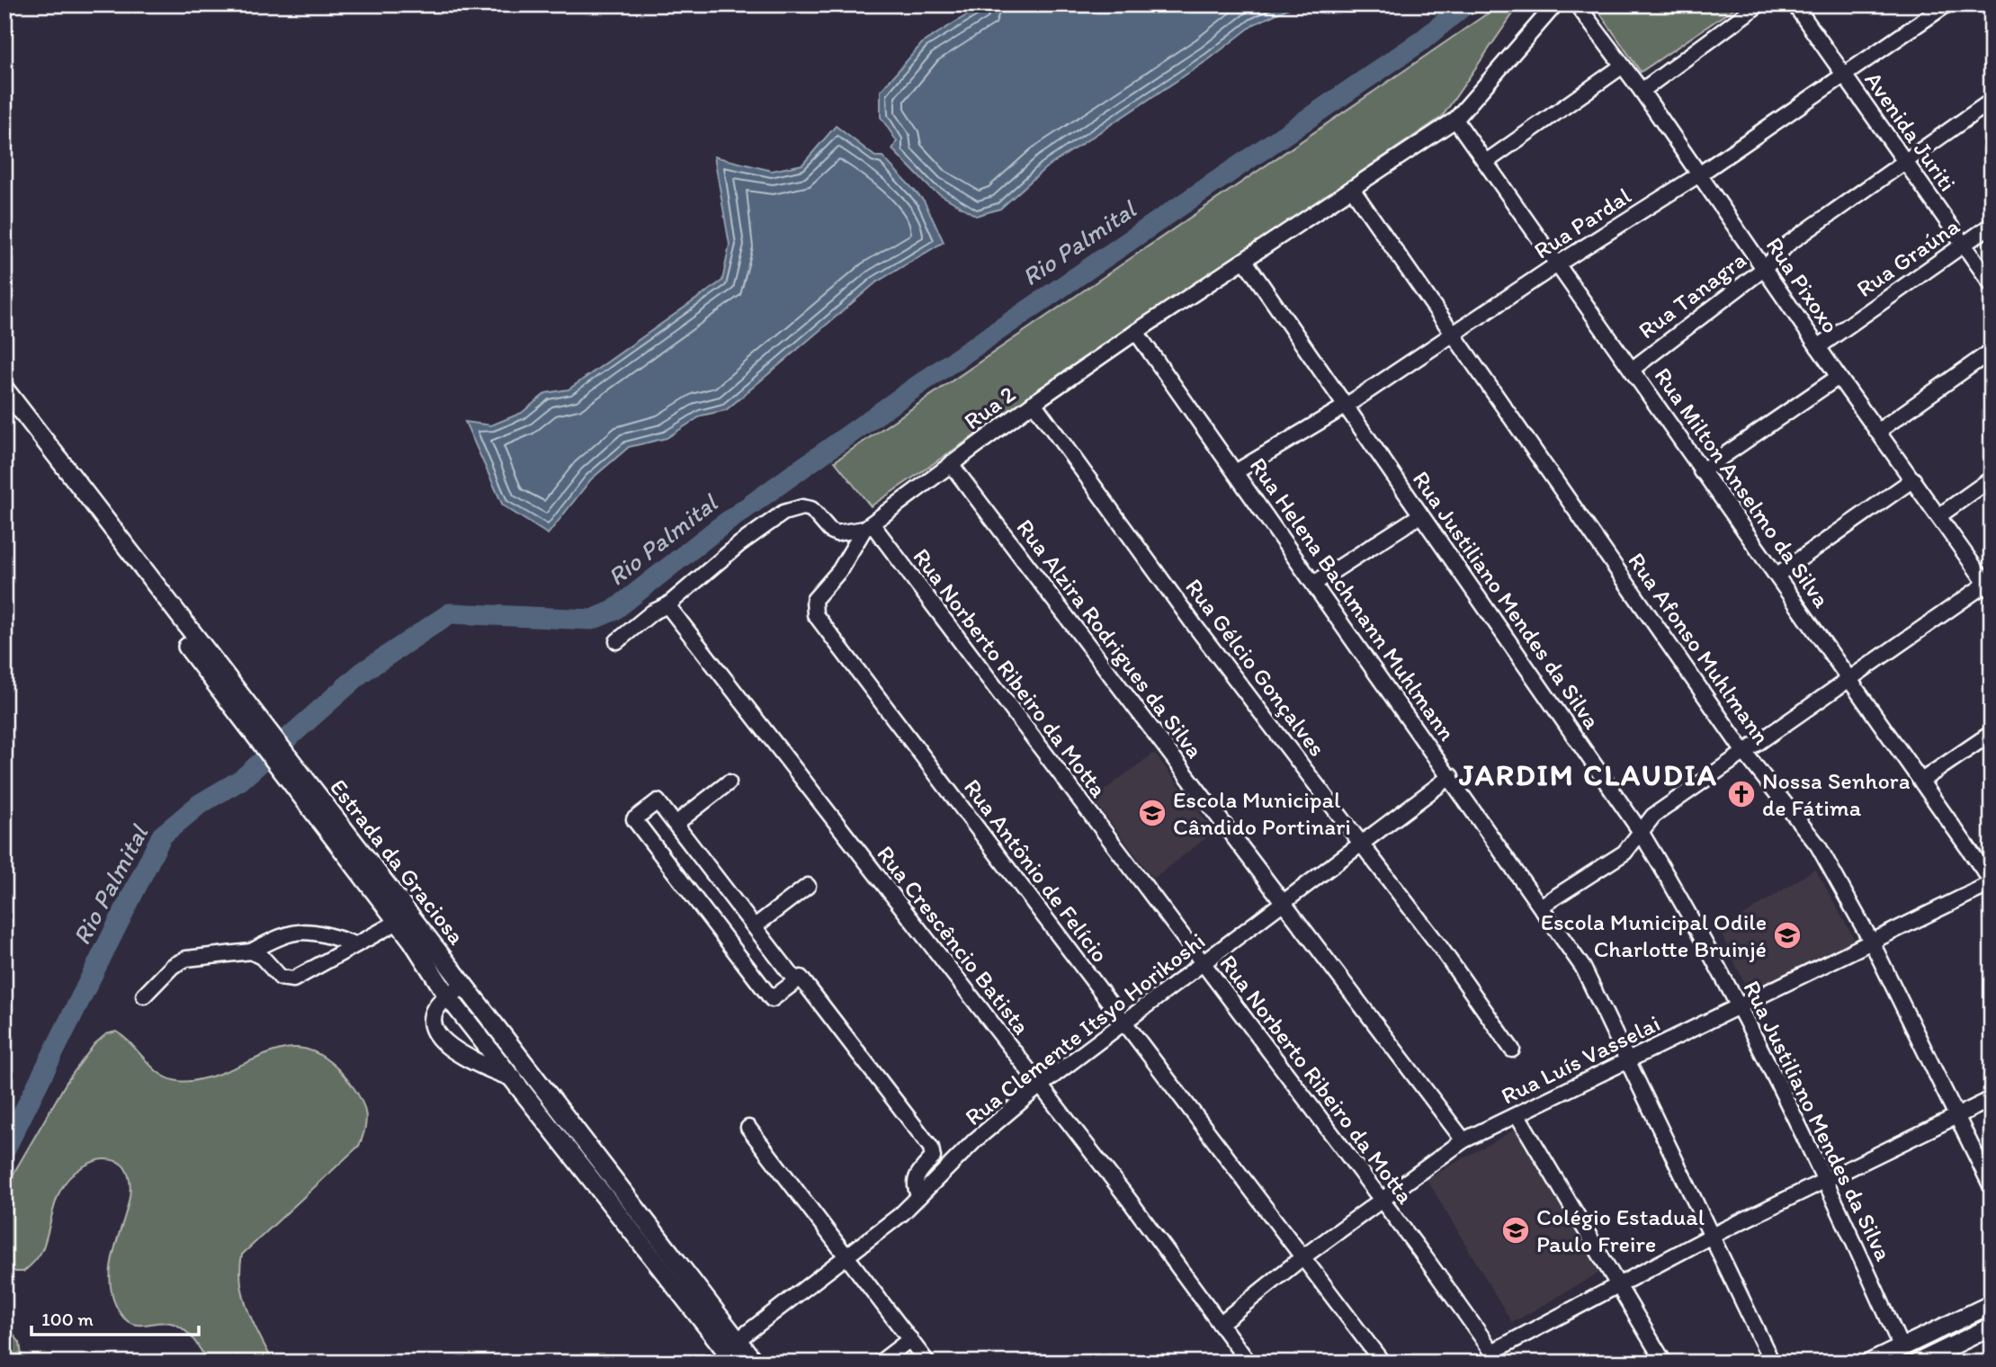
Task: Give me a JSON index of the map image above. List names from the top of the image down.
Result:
{
  "streets": {
    "main road": ["Estrada da Graciosa"],
    "street": [
      "Avenida Juriti",
      "Rua Pardal",
      "Rua Graúna",
      "Rua Pixoxo",
      "Rua Tanagra",
      "Rua 2",
      "Rua Milton Anselmo da Silva",
      "Rua Helena Bachmann Muhlmann",
      "Rua Justiliano Mendes da Silva",
      "Rua Alzira Rodrigues da Silva",
      "Rua Afonso Muhlmann",
      "Rua Gélcio Gonçalves",
      "Rua Norberto Ribeiro da Motta",
      "Rua Antônio de Felício",
      "Rua Crescêncio Batista",
      "Rua Clemente Itsyo Horikoshi",
      "Rua Luís Vasselai"
    ]
  },
  "crossings": [
    ["Avenida Juriti", "Rua Pardal"],
    ["Avenida Juriti", "Rua Graúna"],
    ["Avenida Juriti", "Rua Tanagra"],
    ["Rua Pardal", "Rua Pixoxo"],
    ["Rua Pardal", "Rua Milton Anselmo da Silva"],
    ["Rua Pardal", "Rua Helena Bachmann Muhlmann"],
    ["Rua Pardal", "Rua Justiliano Mendes da Silva"],
    ["Rua Pardal", "Rua Afonso Muhlmann"],
    ["Rua Graúna", "Rua Pixoxo"],
    ["Rua Pixoxo", "Rua Tanagra"],
    ["Rua Tanagra", "Rua Milton Anselmo da Silva"],
    ["Rua 2", "Rua Milton Anselmo da Silva"],
    ["Rua 2", "Rua Helena Bachmann Muhlmann"],
    ["Rua 2", "Rua Justiliano Mendes da Silva"],
    ["Rua 2", "Rua Alzira Rodrigues da Silva"],
    ["Rua 2", "Rua Afonso Muhlmann"],
    ["Rua 2", "Rua Gélcio Gonçalves"],
    ["Rua 2", "Rua Norberto Ribeiro da Motta"],
    ["Rua 2", "Rua Antônio de Felício"],
    ["Rua Milton Anselmo da Silva", "Rua Luís Vasselai"],
    ["Rua Helena Bachmann Muhlmann", "Rua Clemente Itsyo Horikoshi"],
    ["Rua Helena Bachmann Muhlmann", "Rua Luís Vasselai"],
    ["Rua Justiliano Mendes da Silva", "Rua Luís Vasselai"],
    ["Rua Alzira Rodrigues da Silva", "Rua Clemente Itsyo Horikoshi"],
    ["Rua Alzira Rodrigues da Silva", "Rua Luís Vasselai"],
    ["Rua Afonso Muhlmann", "Rua Luís Vasselai"],
    ["Rua Gélcio Gonçalves", "Rua Clemente Itsyo Horikoshi"],
    ["Rua Norberto Ribeiro da Motta", "Rua Antônio de Felício"],
    ["Rua Norberto Ribeiro da Motta", "Rua Clemente Itsyo Horikoshi"],
    ["Rua Norberto Ribeiro da Motta", "Rua Luís Vasselai"],
    ["Estrada da Graciosa", "Rua Clemente Itsyo Horikoshi"],
    ["Rua Antônio de Felício", "Rua Clemente Itsyo Horikoshi"],
    ["Rua Antônio de Felício", "Rua Luís Vasselai"],
    ["Rua Crescêncio Batista", "Rua Clemente Itsyo Horikoshi"],
    ["Rua Crescêncio Batista", "Rua Luís Vasselai"]
  ],
  "districts": ["JARDIM CLAUDIA"],
  "water": ["Rio Palmital"],
  "places": {
    "church": ["Nossa Senhora de Fátima"],
    "school or university": ["Escola Municipal Cândido Portinari", "Escola Municipal Odile Charlotte Bruinjé", "Colégio Estadual Paulo Freire"]
  },
  "scale_bar": "100 m"
}
